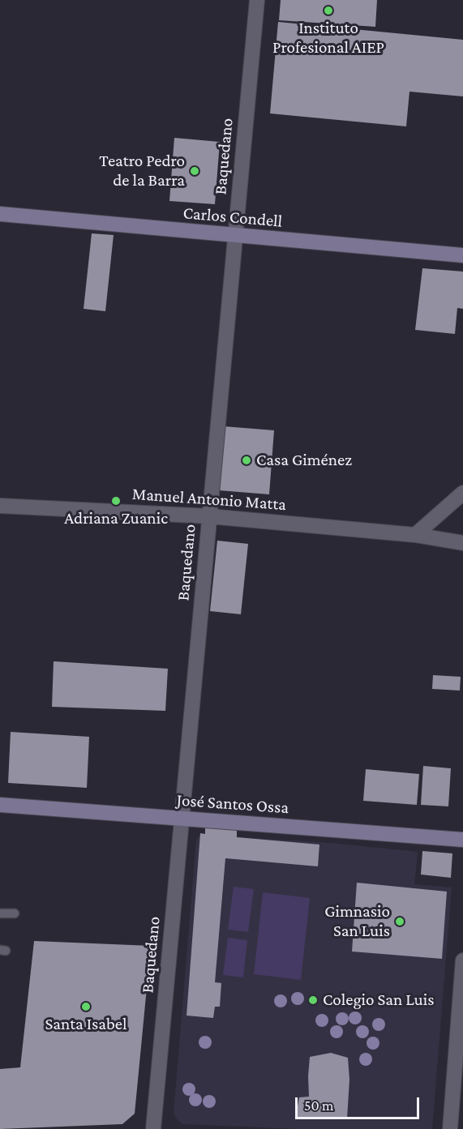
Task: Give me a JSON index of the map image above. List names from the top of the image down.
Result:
{
  "streets": {
    "main road": ["Carlos Condell", "José Santos Ossa"],
    "street": ["Baquedano", "Manuel Antonio Matta"]
  },
  "crossings": [
    ["Baquedano", "Carlos Condell"],
    ["Baquedano", "Manuel Antonio Matta"],
    ["Baquedano", "José Santos Ossa"]
  ],
  "places": [
    "Instituto Profesional AIEP",
    "Teatro Pedro de la Barra",
    "Casa Giménez",
    "Adriana Zuanic",
    "Gimnasio San Luis",
    "Colegio San Luis",
    "Santa Isabel"
  ],
  "scale_bar": "50 m"
}
